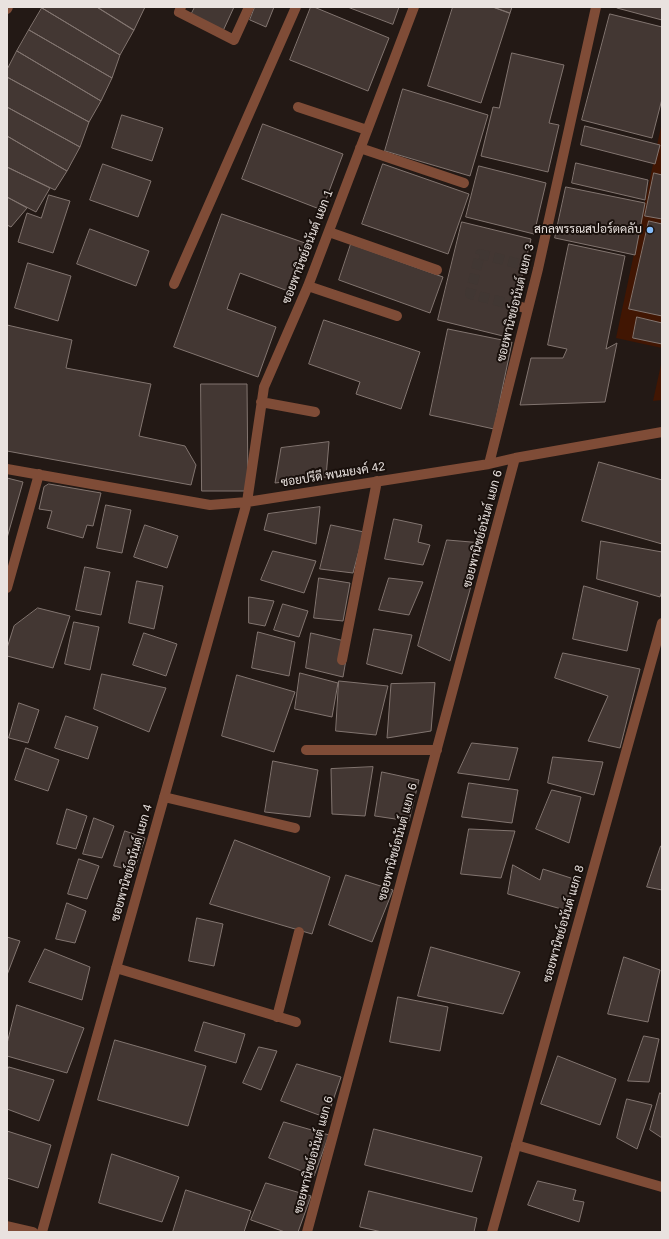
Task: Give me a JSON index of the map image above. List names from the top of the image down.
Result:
{
  "streets": {
    "street": [
      "ซอยพานิชย์อนันต์ แยก 1",
      "ซอยพานิชย์อนันต์ แยก 3",
      "ซอยปรีดี พนมยงค์ 42",
      "ซอยพานิชย์อนันต์ แยก 6",
      "ซอยพานิชย์อนันต์ แยก 4",
      "ซอยพานิชย์อนันต์ แยก 8"
    ]
  },
  "crossings": [
    ["ซอยพานิชย์อนันต์ แยก 1", "ซอยปรีดี พนมยงค์ 42"],
    ["ซอยพานิชย์อนันต์ แยก 1", "ซอยพานิชย์อนันต์ แยก 4"],
    ["ซอยพานิชย์อนันต์ แยก 3", "ซอยปรีดี พนมยงค์ 42"],
    ["ซอยปรีดี พนมยงค์ 42", "ซอยพานิชย์อนันต์ แยก 6"],
    ["ซอยปรีดี พนมยงค์ 42", "ซอยพานิชย์อนันต์ แยก 4"]
  ],
  "places": ["สกลพรรณสปอร์ตคลับ"]
}
